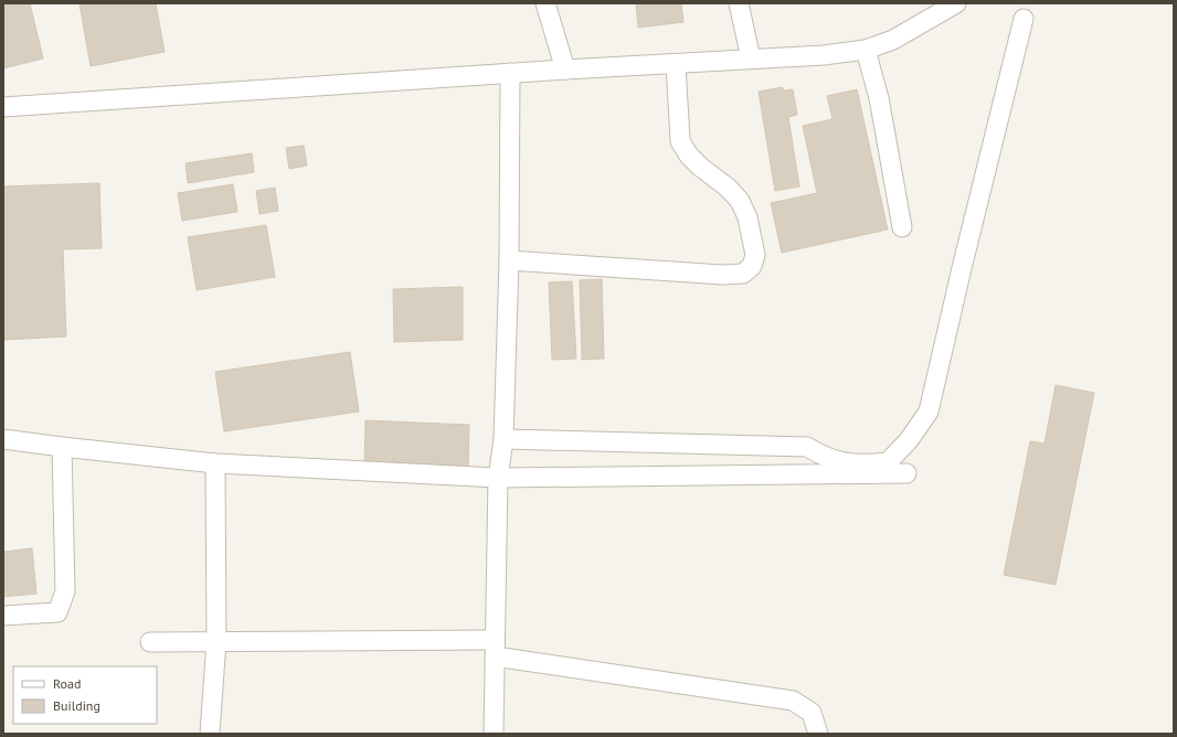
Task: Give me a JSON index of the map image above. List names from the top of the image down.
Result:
{
  "legend": ["Road", "Building"]
}
